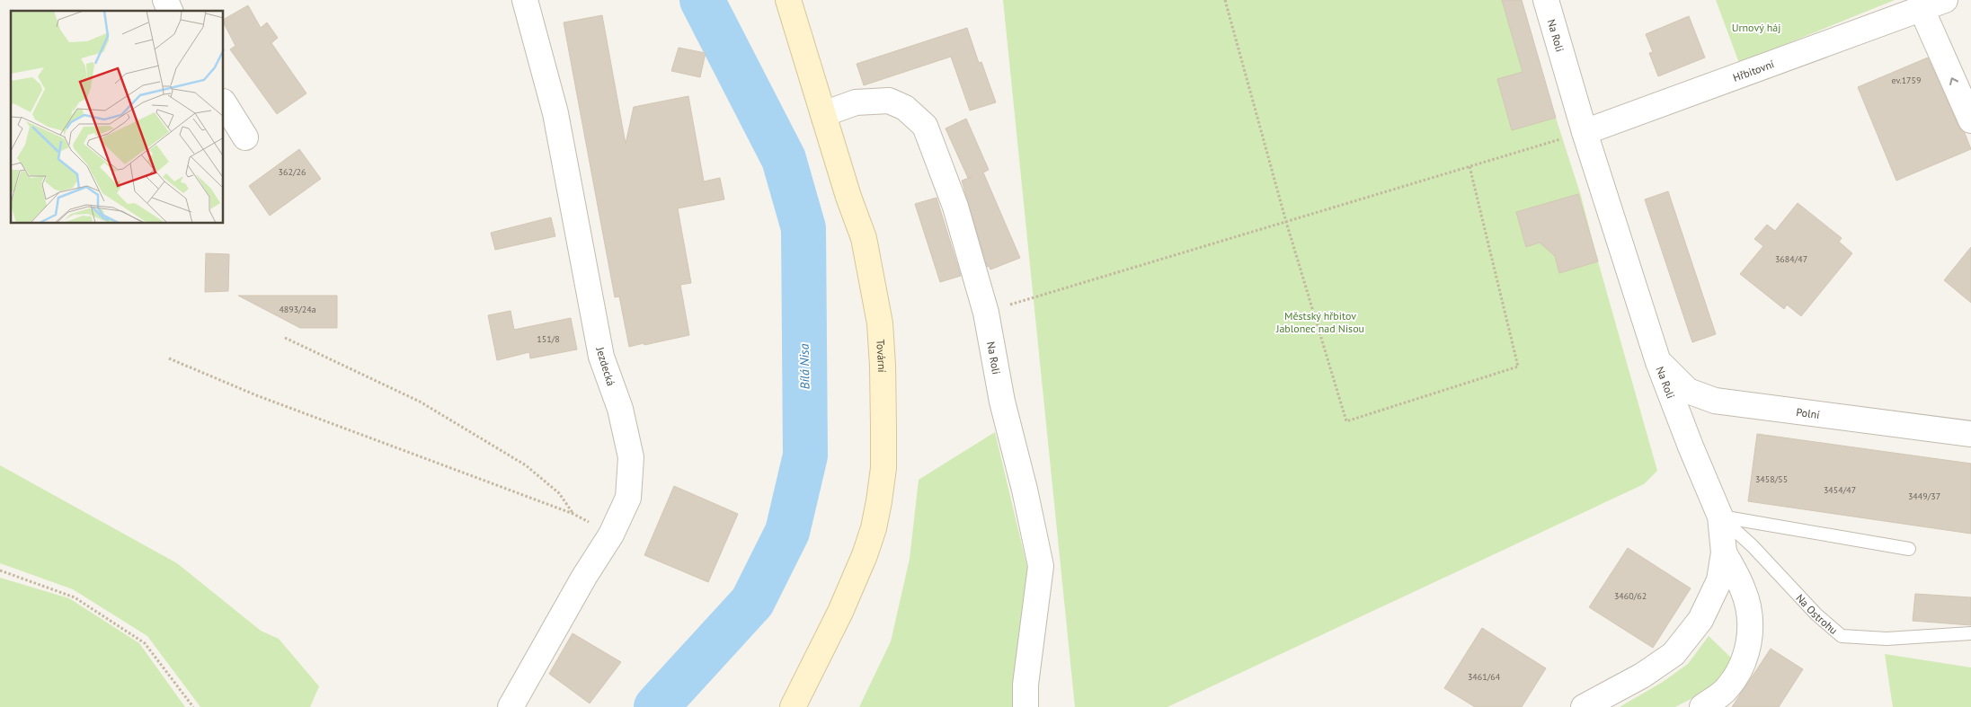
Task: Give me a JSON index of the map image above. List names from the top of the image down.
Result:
{
  "streets": {
    "street": [
      "Na Roli",
      "Hřbitovní",
      "Tovární",
      "Jezdecká",
      "Polní"
    ],
    "lane": ["Na Ostrohu"]
  },
  "crossings": [
    ["Na Roli", "Hřbitovní"],
    ["Na Roli", "Tovární"],
    ["Na Roli", "Polní"],
    ["Na Roli", "Na Ostrohu"]
  ],
  "water": ["Bílá Nisa"],
  "parks": ["Urnový háj", "Městský hřbitov Jablonec nad Nisou"],
  "house_numbers": [
    "ev.1759",
    "362/26",
    "3684/47",
    "4893/24a",
    "151/8",
    "3458/55",
    "3454/47",
    "3449/37",
    "3460/62",
    "3461/64"
  ]
}
